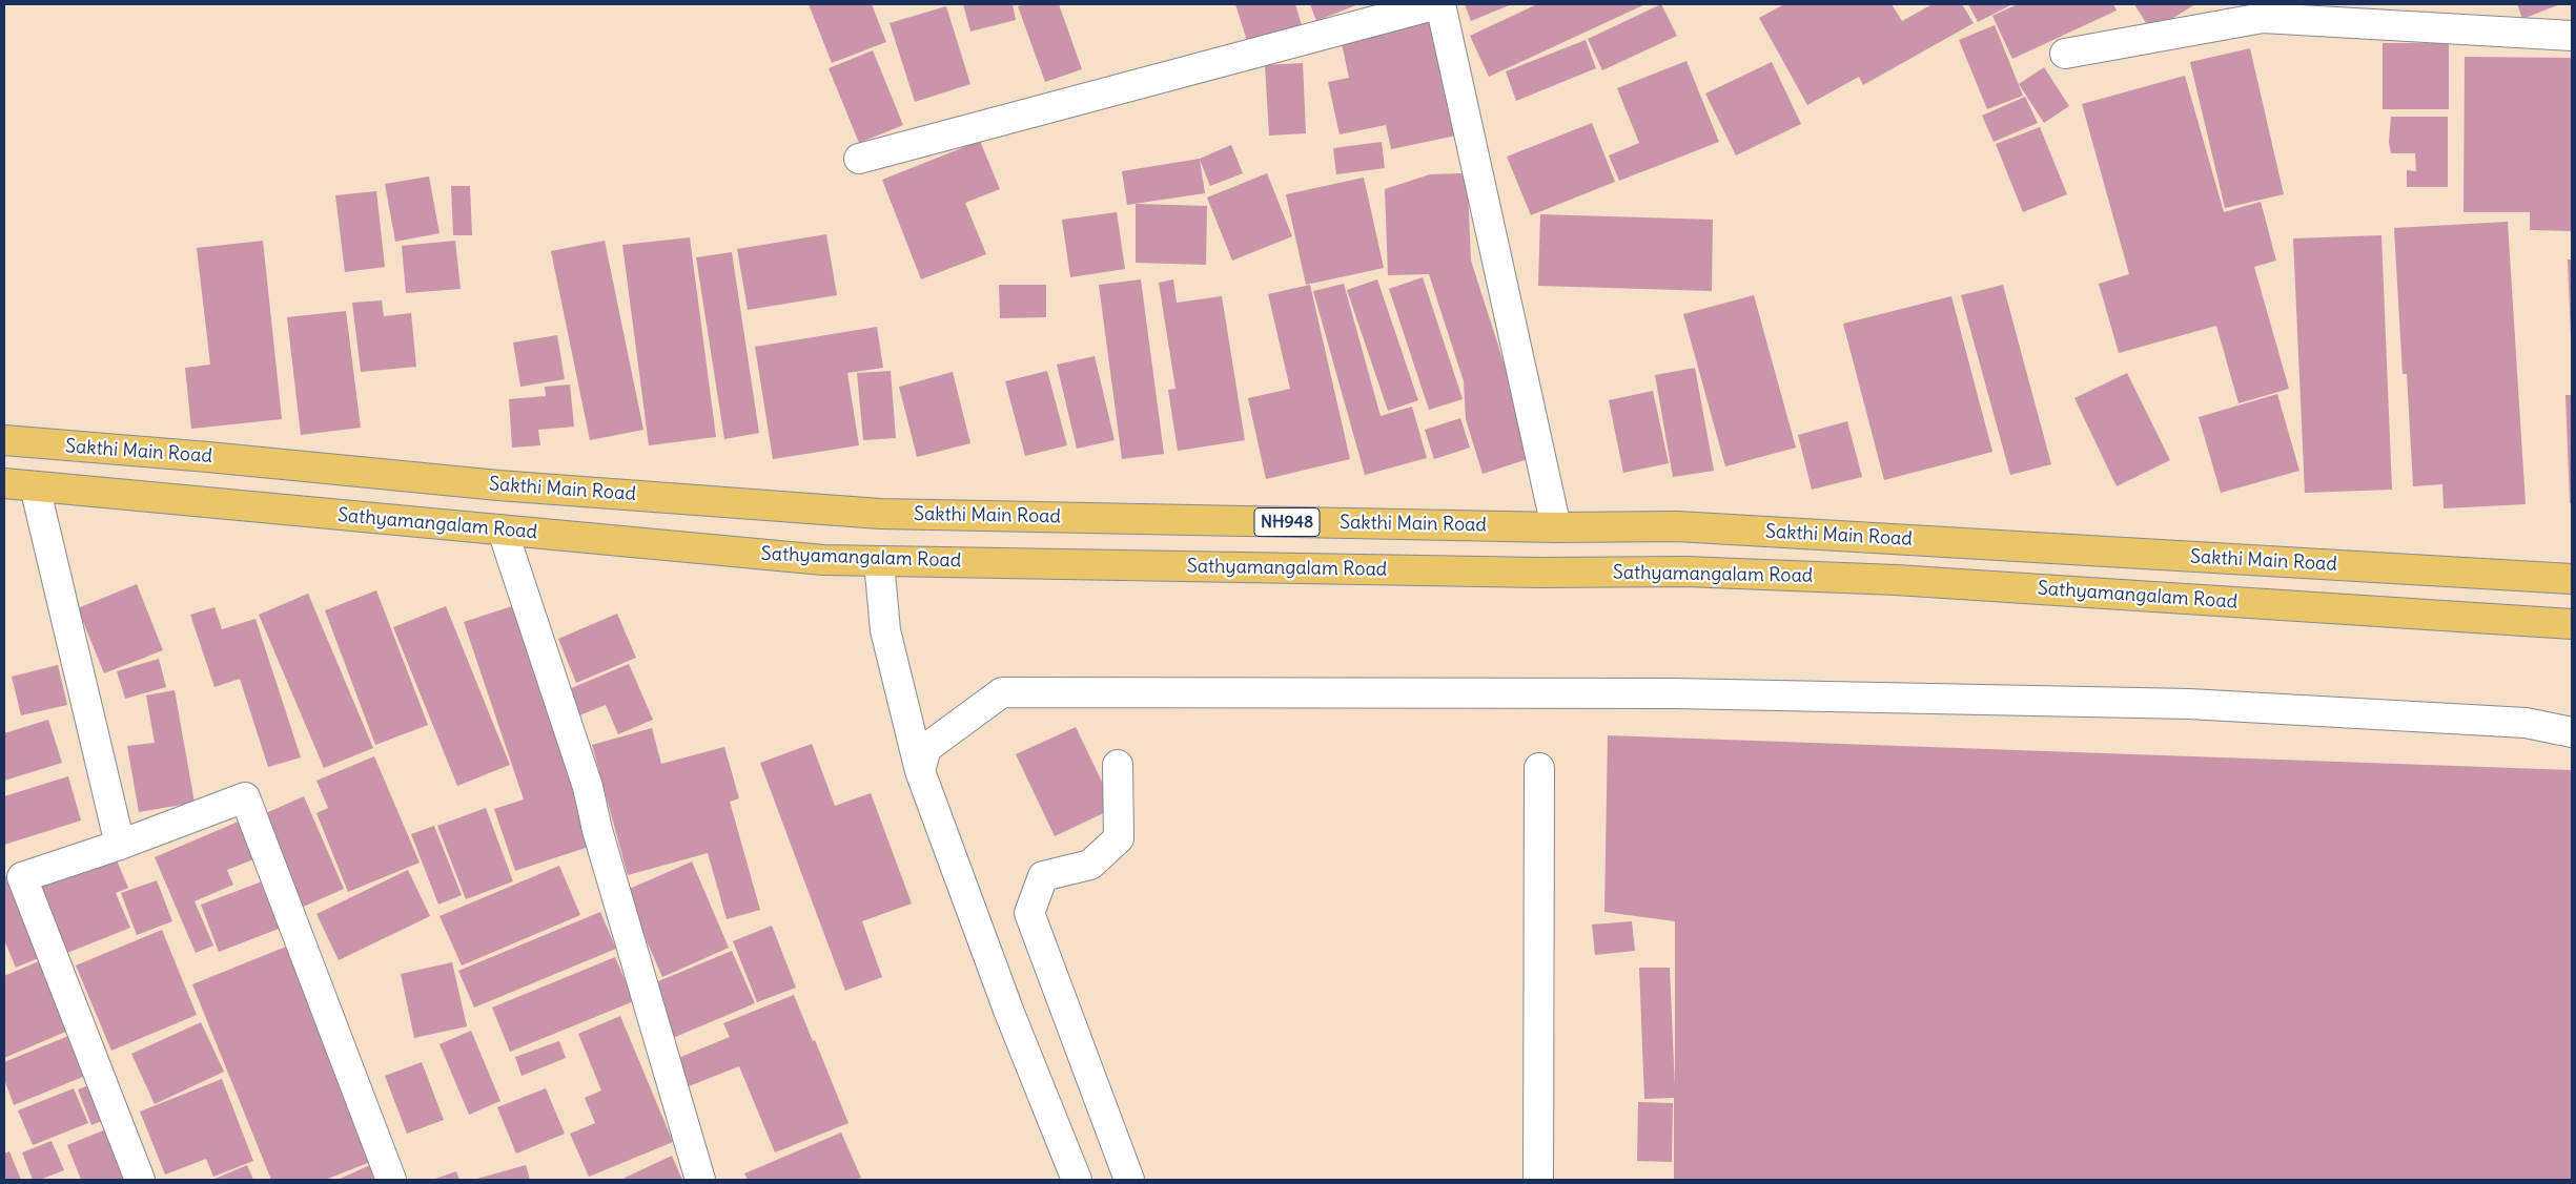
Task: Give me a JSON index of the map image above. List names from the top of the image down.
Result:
{
  "streets": {
    "highway": ["Sakthi Main Road", "NH948", "Sathyamangalam Road"]
  }
}
